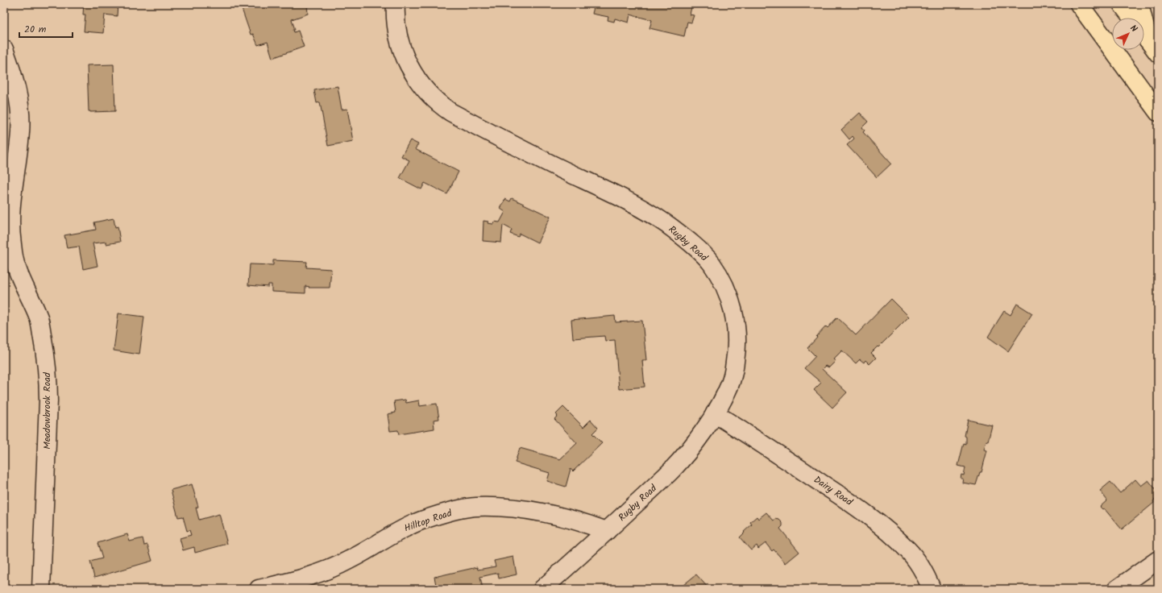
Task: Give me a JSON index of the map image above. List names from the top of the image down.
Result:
{
  "streets": {
    "street": [
      "Rugby Road",
      "Meadowbrook Road",
      "Dairy Road",
      "Hilltop Road"
    ]
  },
  "crossings": [
    ["Rugby Road", "Dairy Road"],
    ["Rugby Road", "Hilltop Road"]
  ],
  "scale_bar": "20 m",
  "north": "top right"
}
